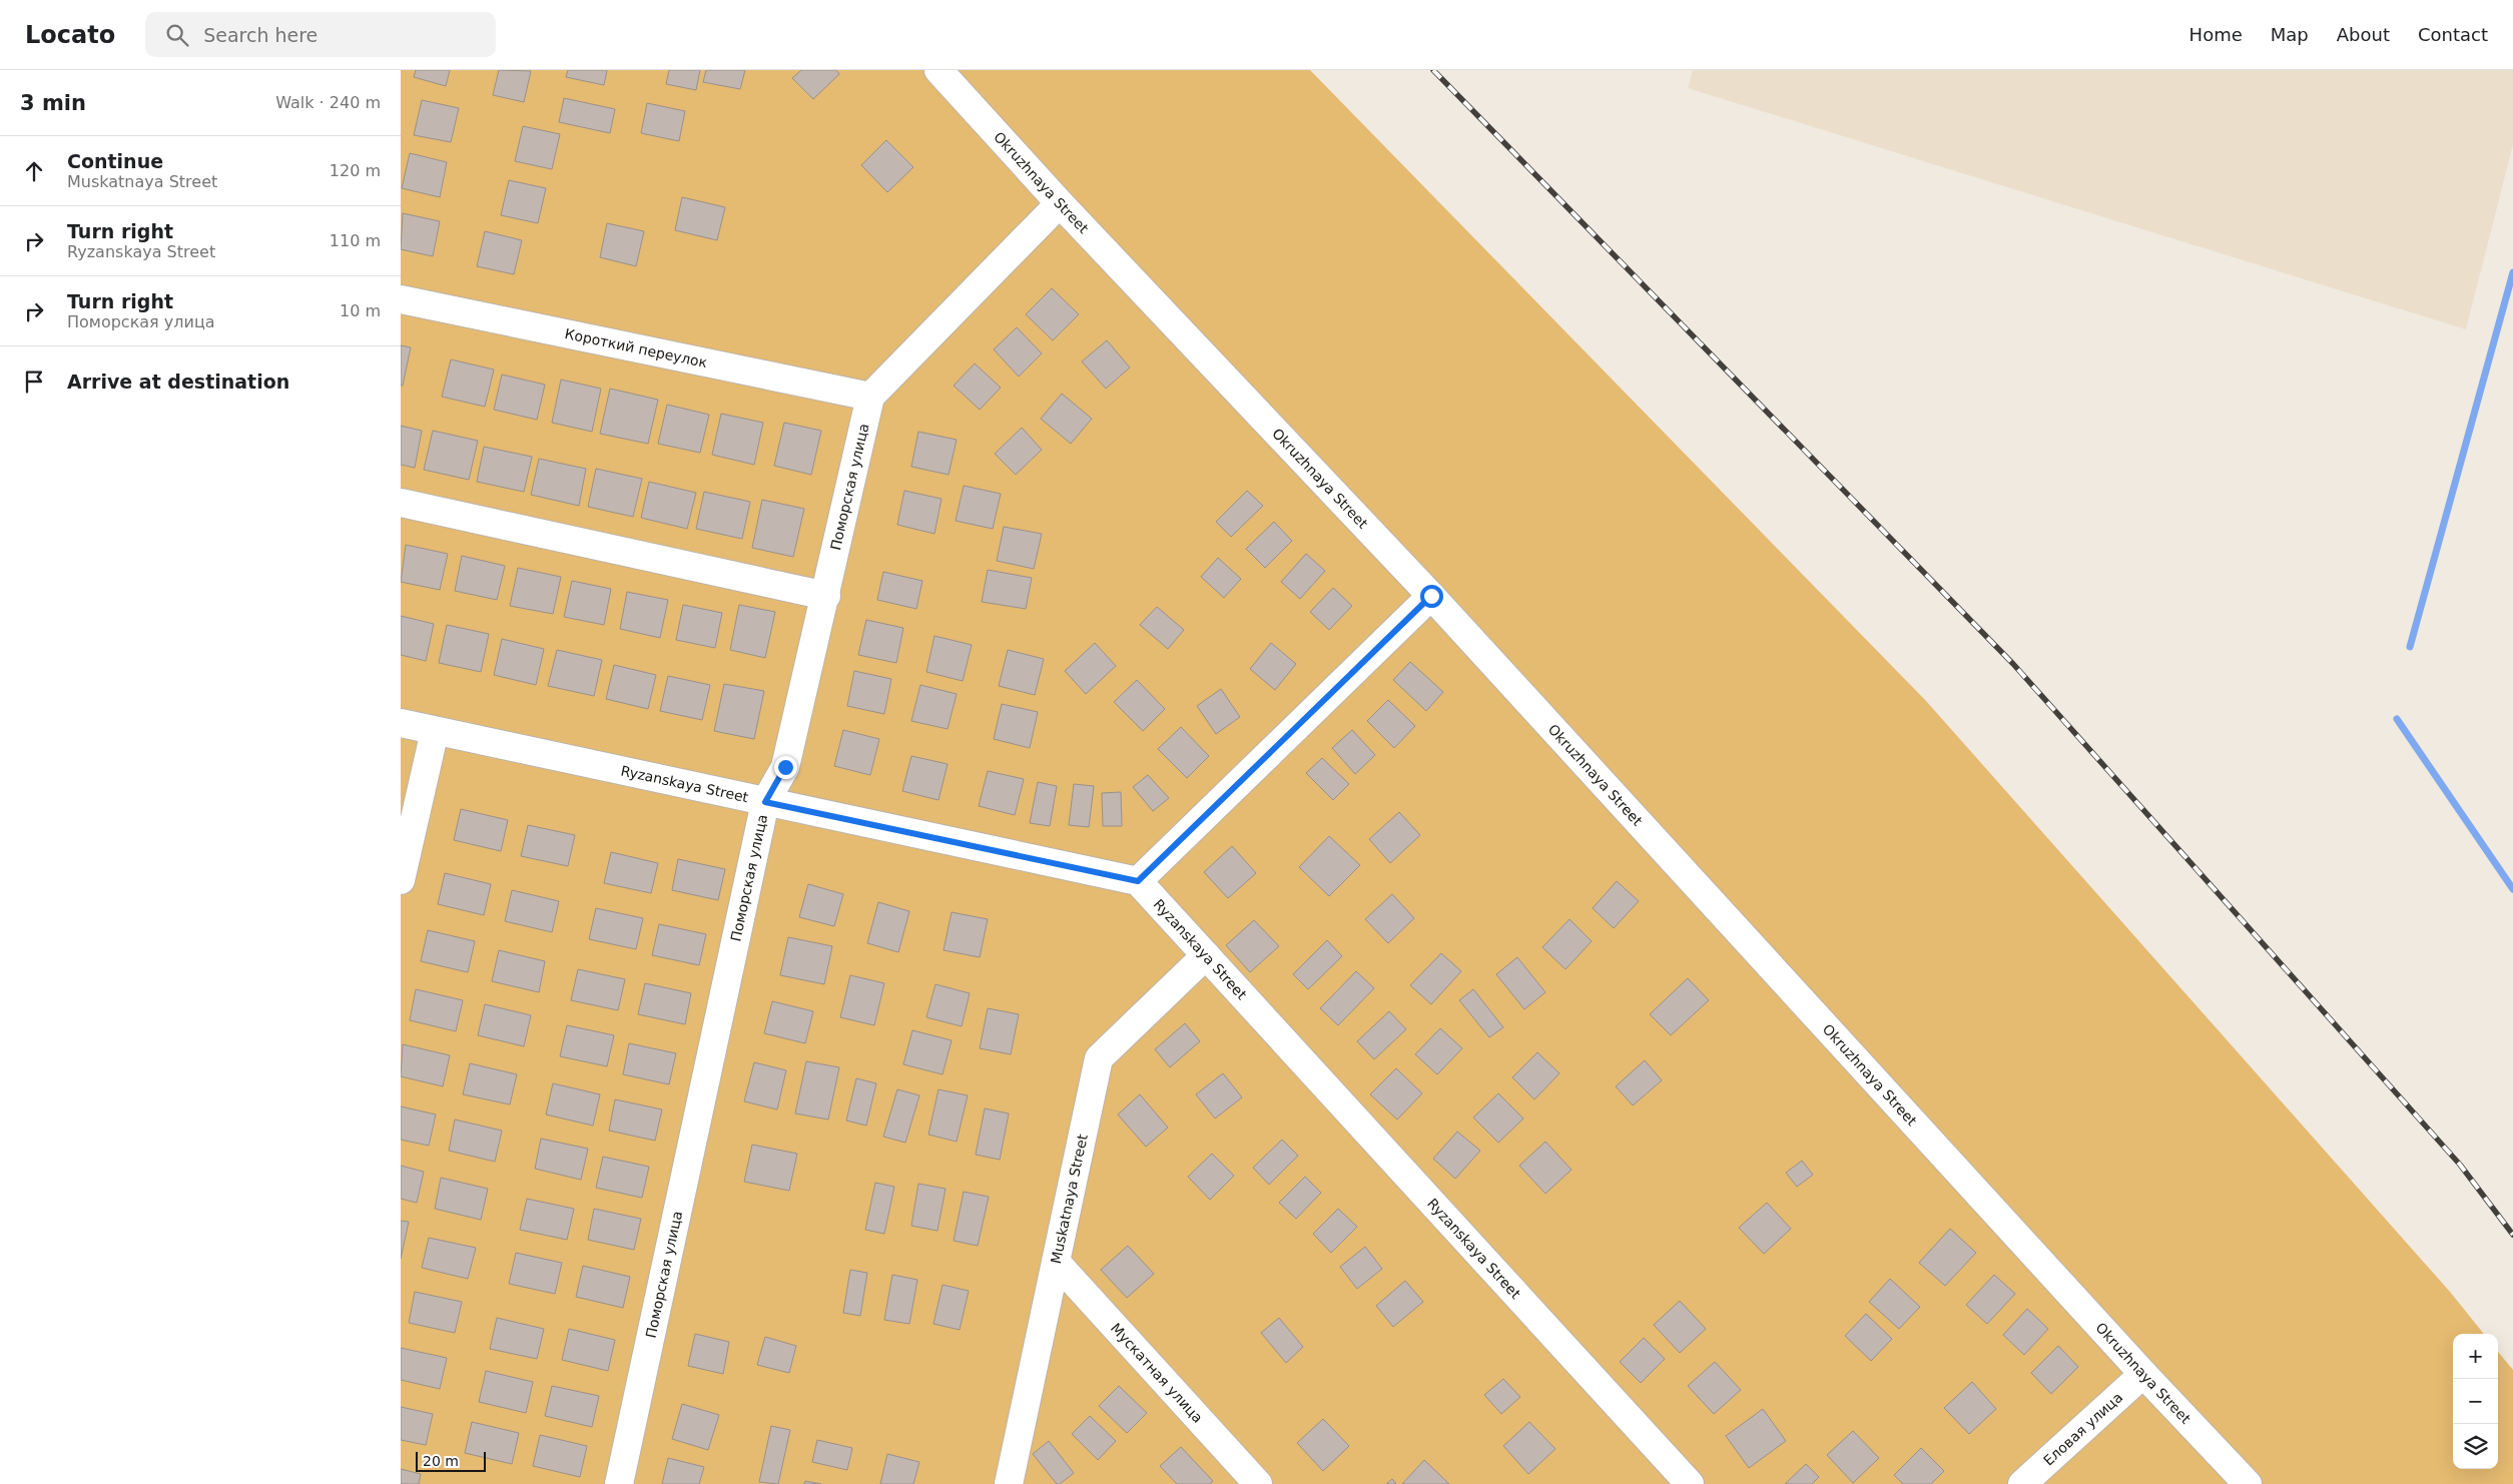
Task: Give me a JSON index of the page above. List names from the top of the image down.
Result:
{
  "streets": {
    "street": [
      "Okruzhnaya Street",
      "Короткий переулок",
      "Поморская улица",
      "Ryzanskaya Street",
      "Muskatnaya Street",
      "Мускатная улица",
      "Еловая улица"
    ]
  },
  "crossings": [
    ["Okruzhnaya Street", "Еловая улица"],
    ["Короткий переулок", "Поморская улица"],
    ["Поморская улица", "Ryzanskaya Street"],
    ["Ryzanskaya Street", "Muskatnaya Street"],
    ["Muskatnaya Street", "Мускатная улица"]
  ],
  "scale_bar": "20 m",
  "page": {
    "header": "Locato",
    "search": "Search here",
    "nav": [
      "Home",
      "Map",
      "About",
      "Contact"
    ],
    "heading": ["3 min", "Walk · 240 m"],
    "list": [
      ["Continue", "Muskatnaya Street", "120 m"],
      ["Turn right", "Ryzanskaya Street", "110 m"],
      ["Turn right", "Поморская улица", "10 m"],
      "Arrive at destination"
    ],
    "map_buttons": ["+", "−"],
    "scale": "20 m"
  }
}
